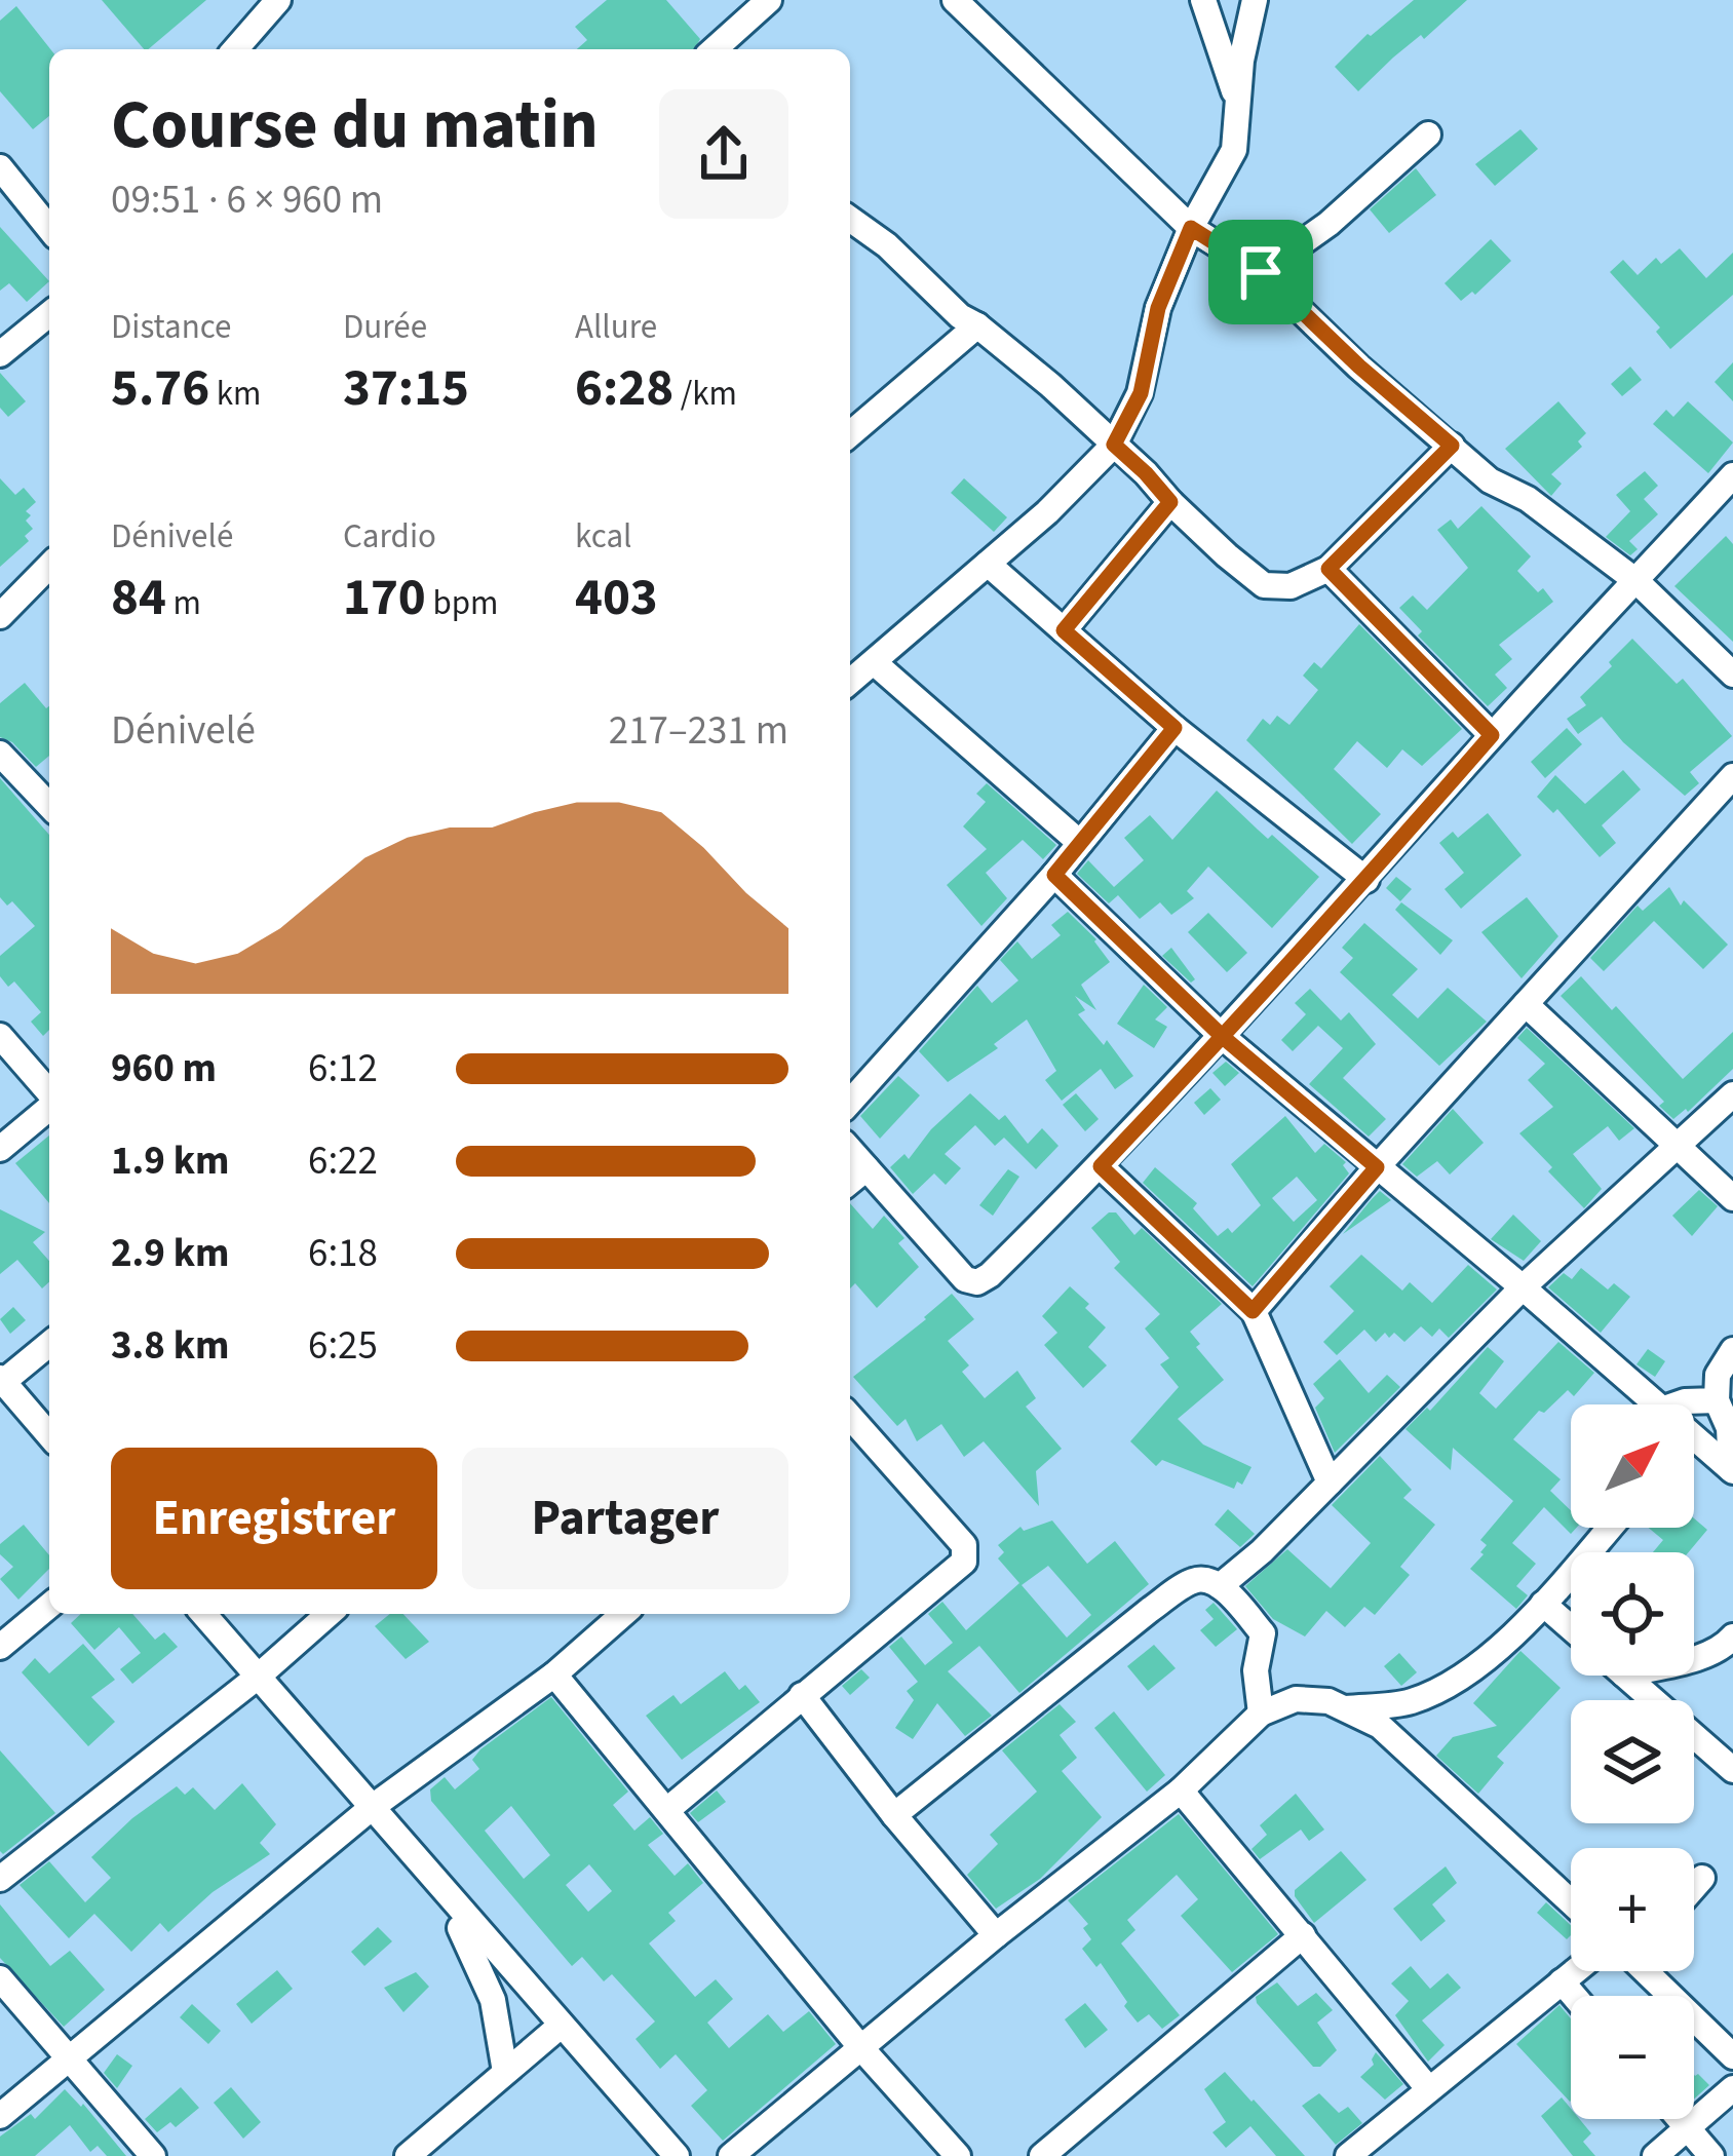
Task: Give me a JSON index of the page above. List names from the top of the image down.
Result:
{
  "north": "top right",
  "page": {
    "heading": ["Course du matin", "09:51 · 6 × 960 m"],
    "stats": [
      ["Distance", "5.76 km"],
      ["Durée", "37:15"],
      ["Allure", "6:28 /km"],
      ["Dénivelé", "84 m"],
      ["Cardio", "170 bpm"],
      ["kcal", "403"]
    ],
    "chart": ["Dénivelé", "217–231 m"],
    "list": [
      {
        "name": "960 m",
        "note": "6:12"
      },
      {
        "name": "1.9 km",
        "note": "6:22"
      },
      {
        "name": "2.9 km",
        "note": "6:18"
      },
      {
        "name": "3.8 km",
        "note": "6:25"
      }
    ],
    "map_buttons": ["+", "−"],
    "buttons": ["Enregistrer", "Partager"]
  }
}
